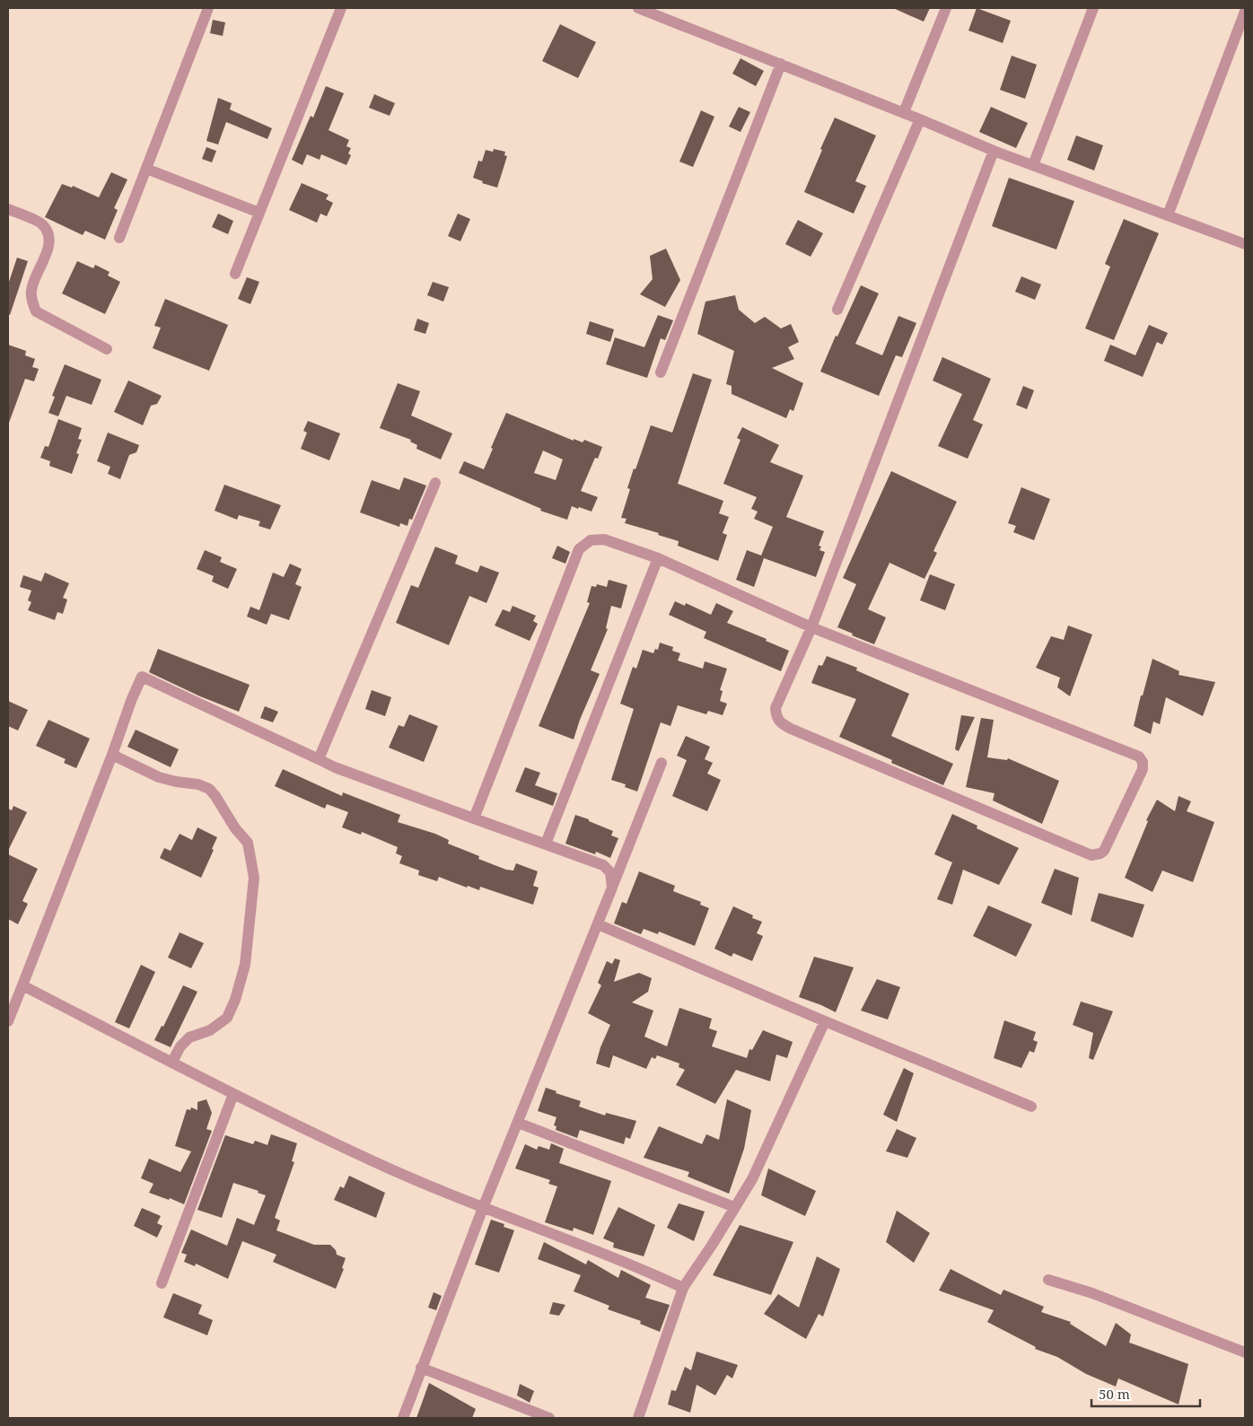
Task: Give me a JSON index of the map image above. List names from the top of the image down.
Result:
{
  "scale_bar": "50 m"
}
